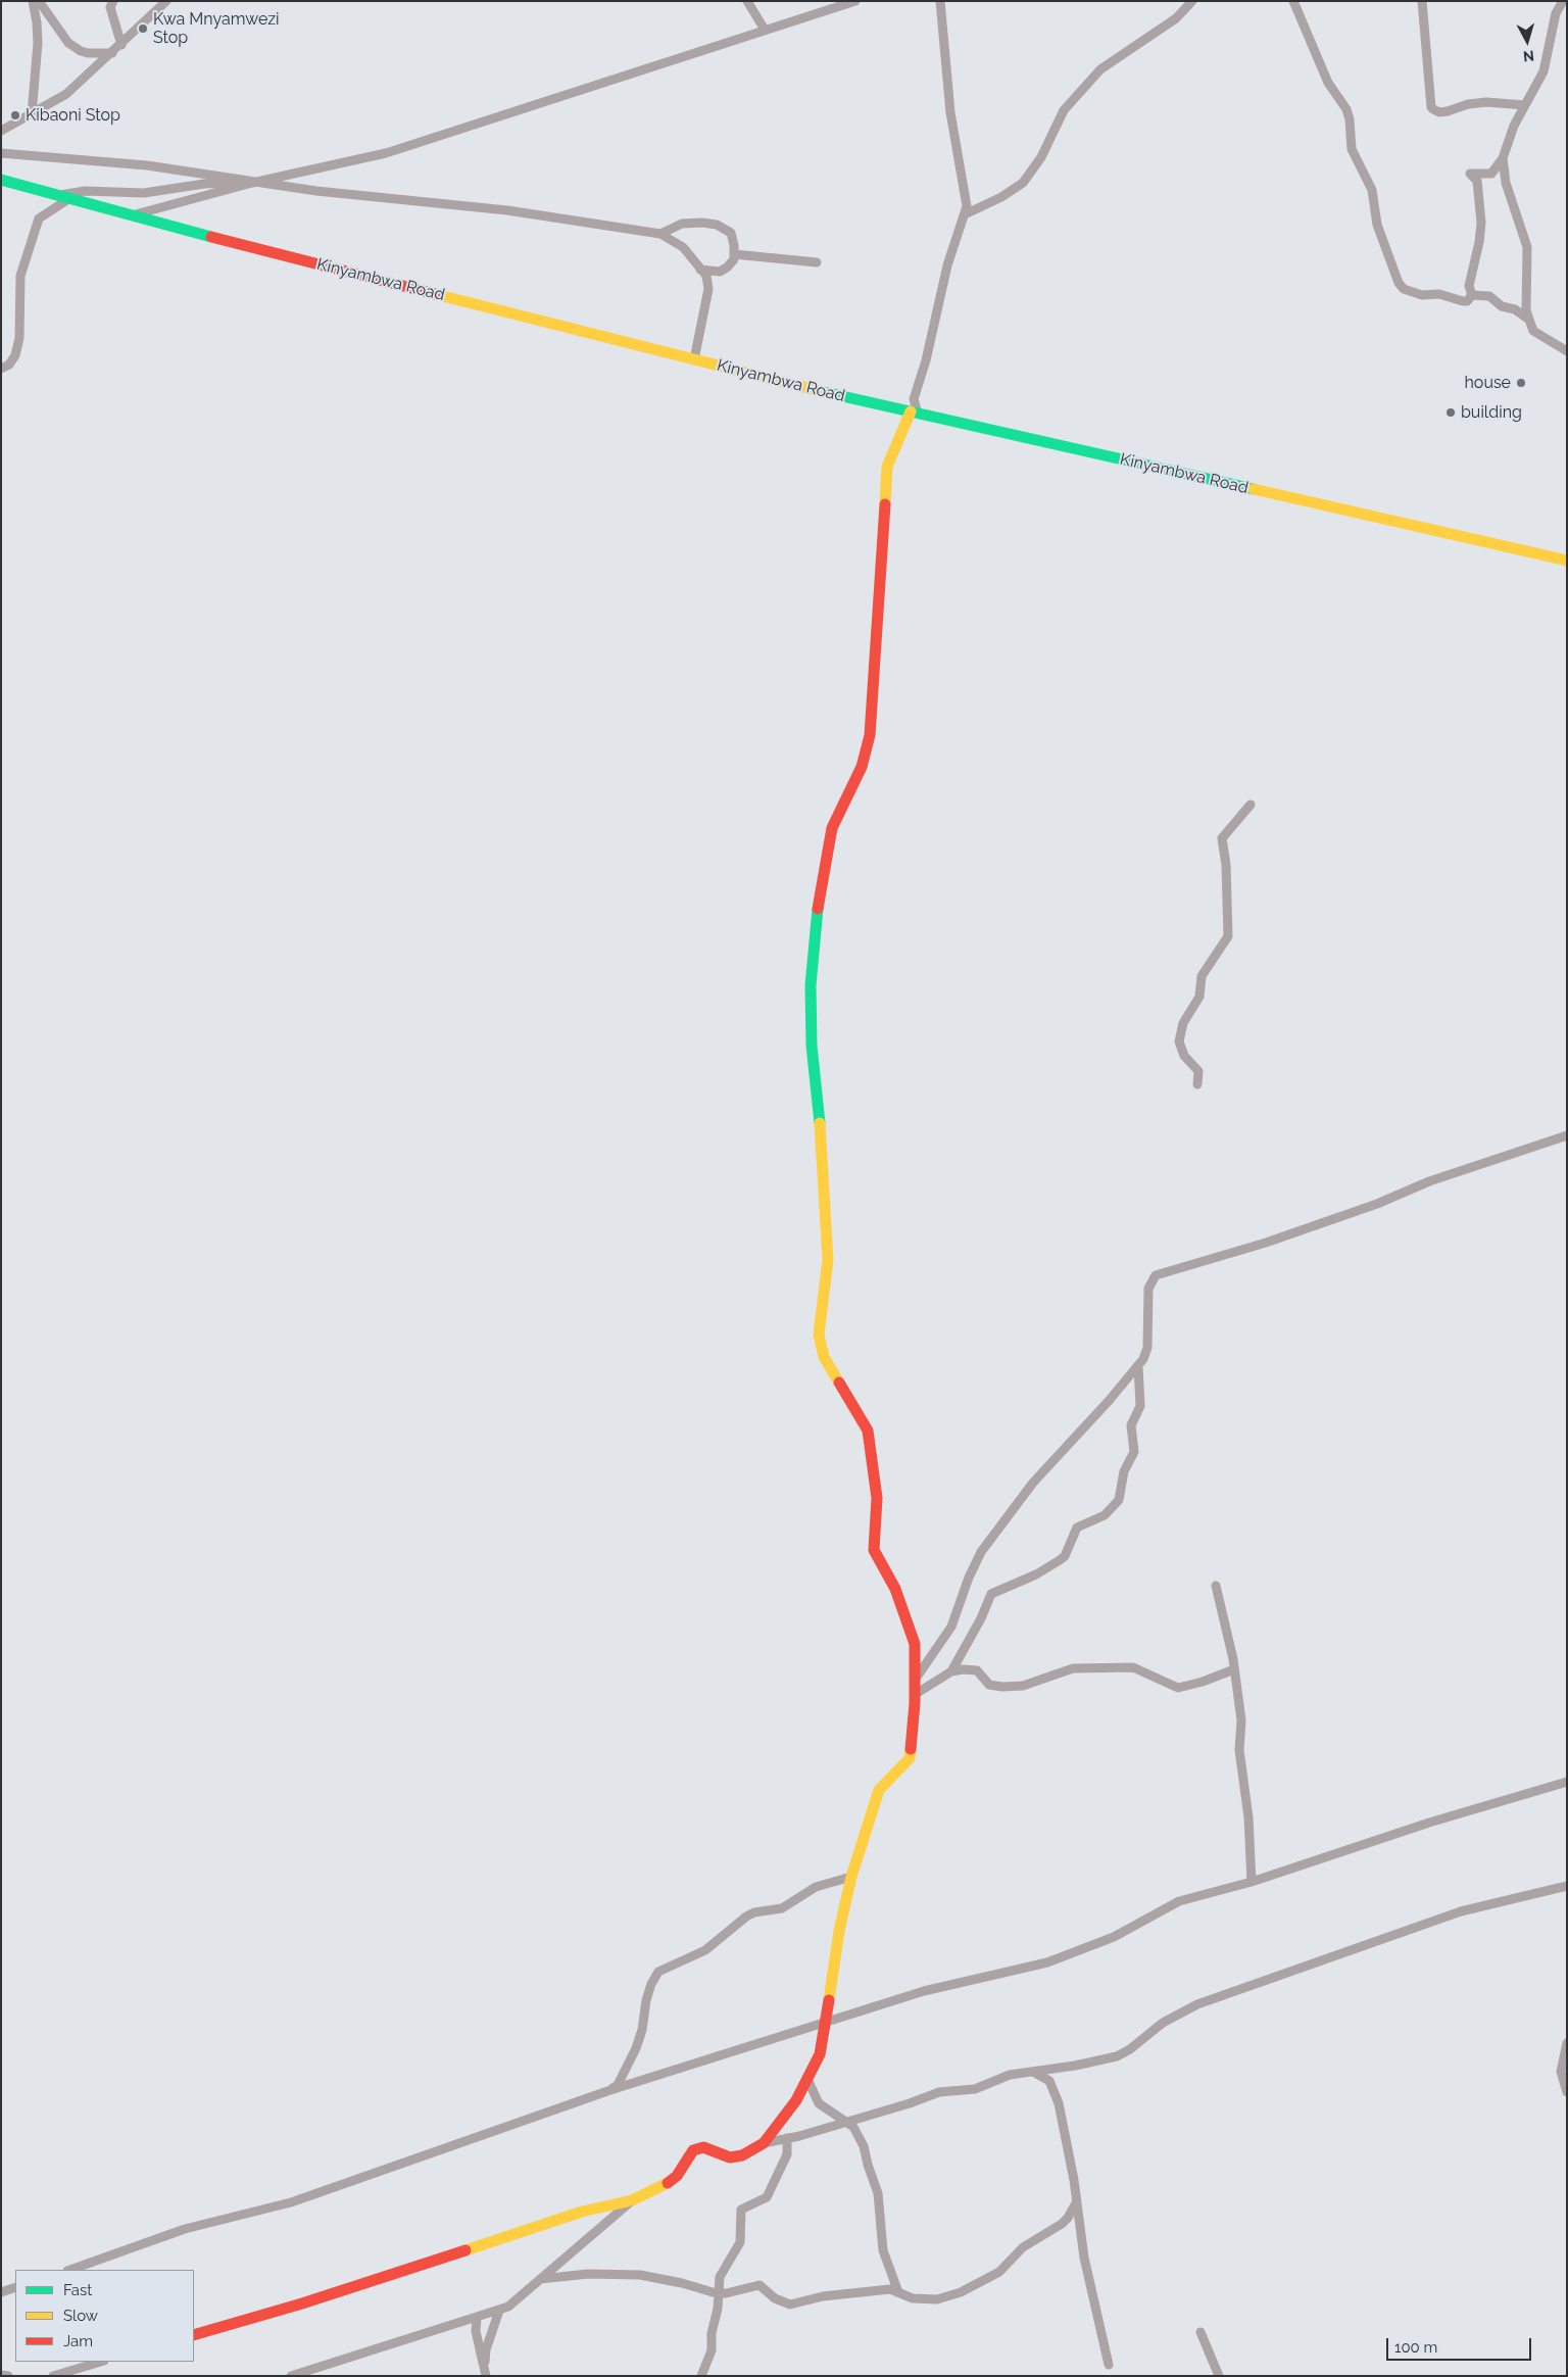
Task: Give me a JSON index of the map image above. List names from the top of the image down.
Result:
{
  "streets": {
    "street": ["Kinyambwa Road"]
  },
  "places": [
    "Kwa Mnyamwezi Stop",
    "Kibaoni Stop",
    "house",
    "building"
  ],
  "legend": ["Fast", "Slow", "Jam"],
  "scale_bar": "100 m",
  "north": "bottom"
}
